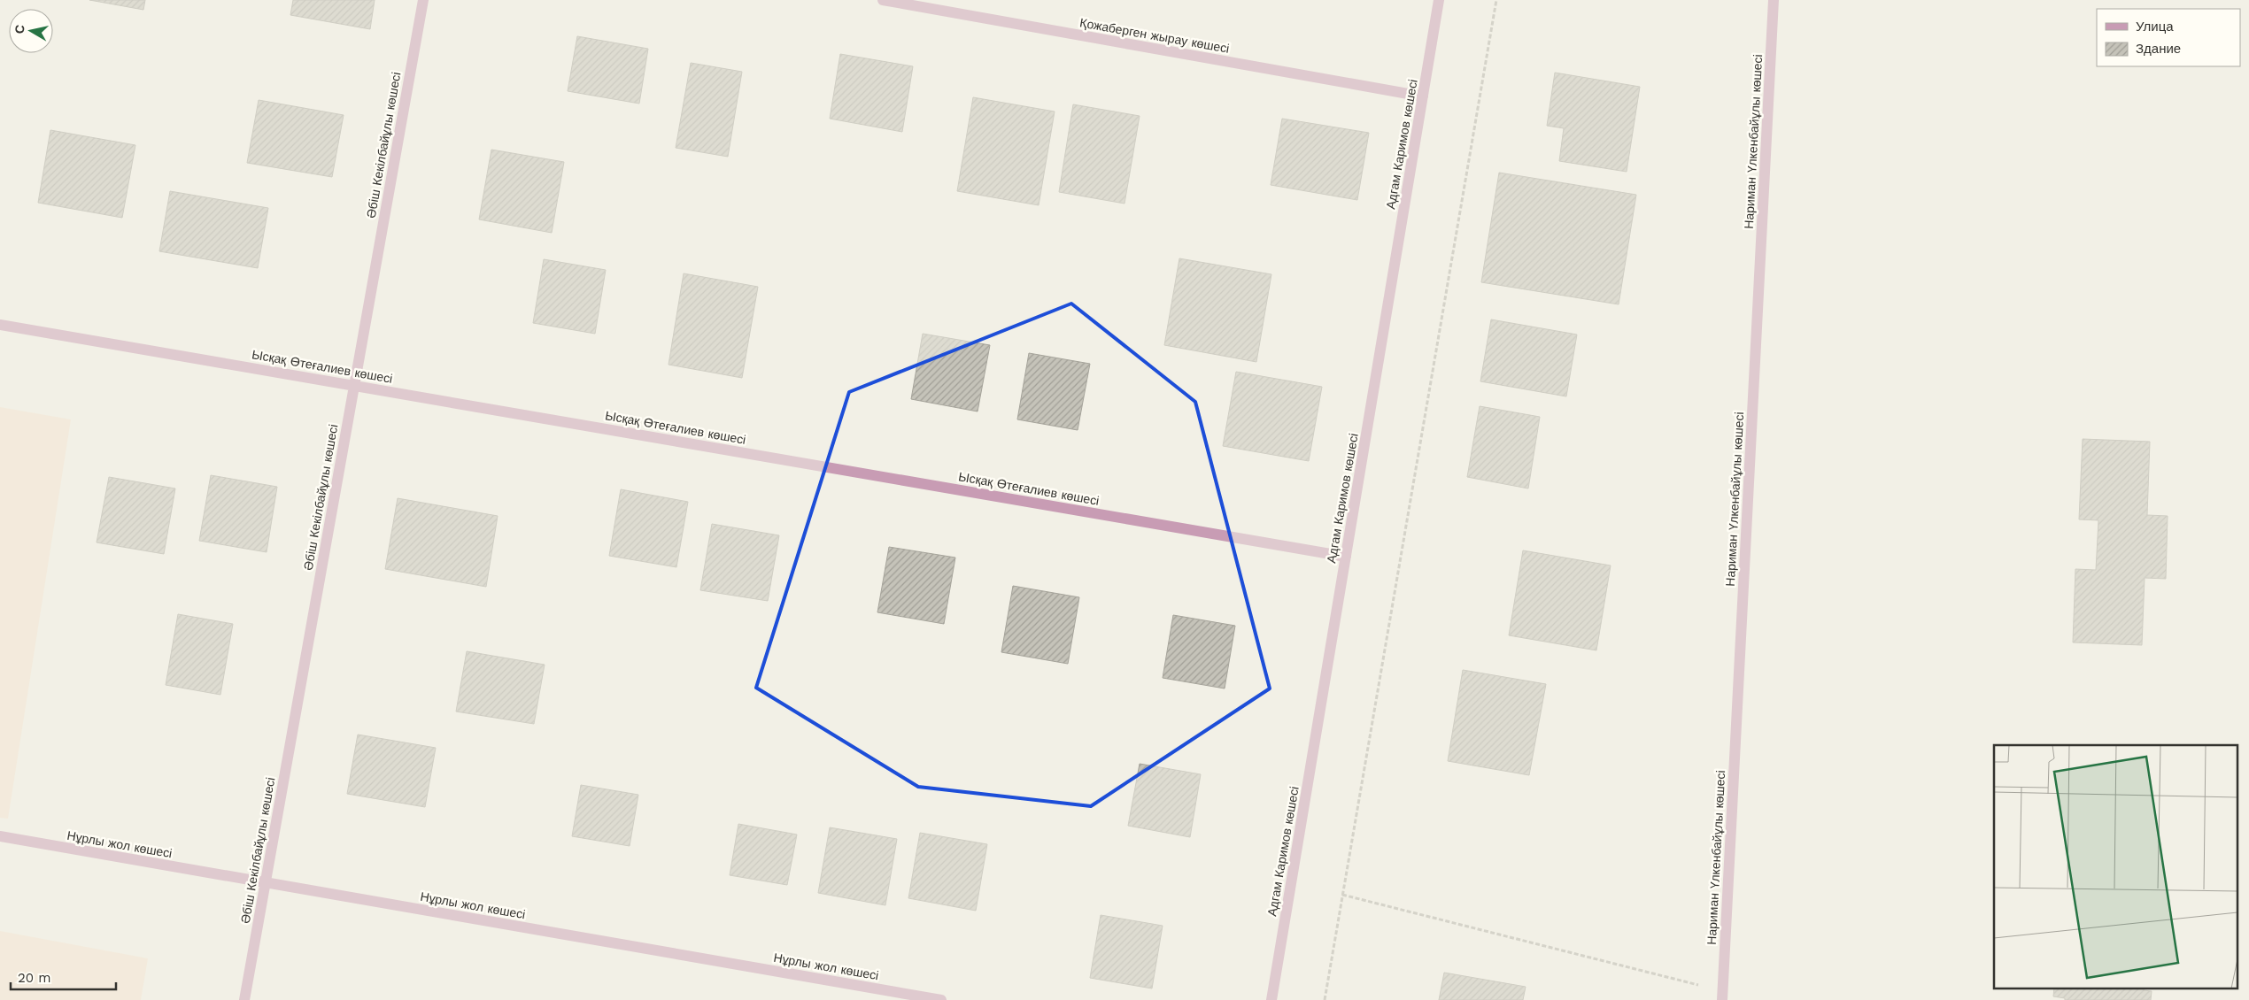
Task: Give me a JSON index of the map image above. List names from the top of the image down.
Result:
{
  "streets": {
    "street": [
      "Қожаберген жырау көшесі",
      "Нариман Үлкенбайұлы көшесі",
      "Адгам Каримов көшесі",
      "Әбіш Кекілбайұлы көшесі",
      "Ысқақ Өтеғалиев көшесі",
      "Нұрлы жол көшесі"
    ]
  },
  "crossings": [
    ["Қожаберген жырау көшесі", "Адгам Каримов көшесі"],
    ["Адгам Каримов көшесі", "Ысқақ Өтеғалиев көшесі"],
    ["Әбіш Кекілбайұлы көшесі", "Ысқақ Өтеғалиев көшесі"],
    ["Әбіш Кекілбайұлы көшесі", "Нұрлы жол көшесі"]
  ],
  "legend": ["Улица", "Здание"],
  "scale_bar": "20 m",
  "north": "left"
}
